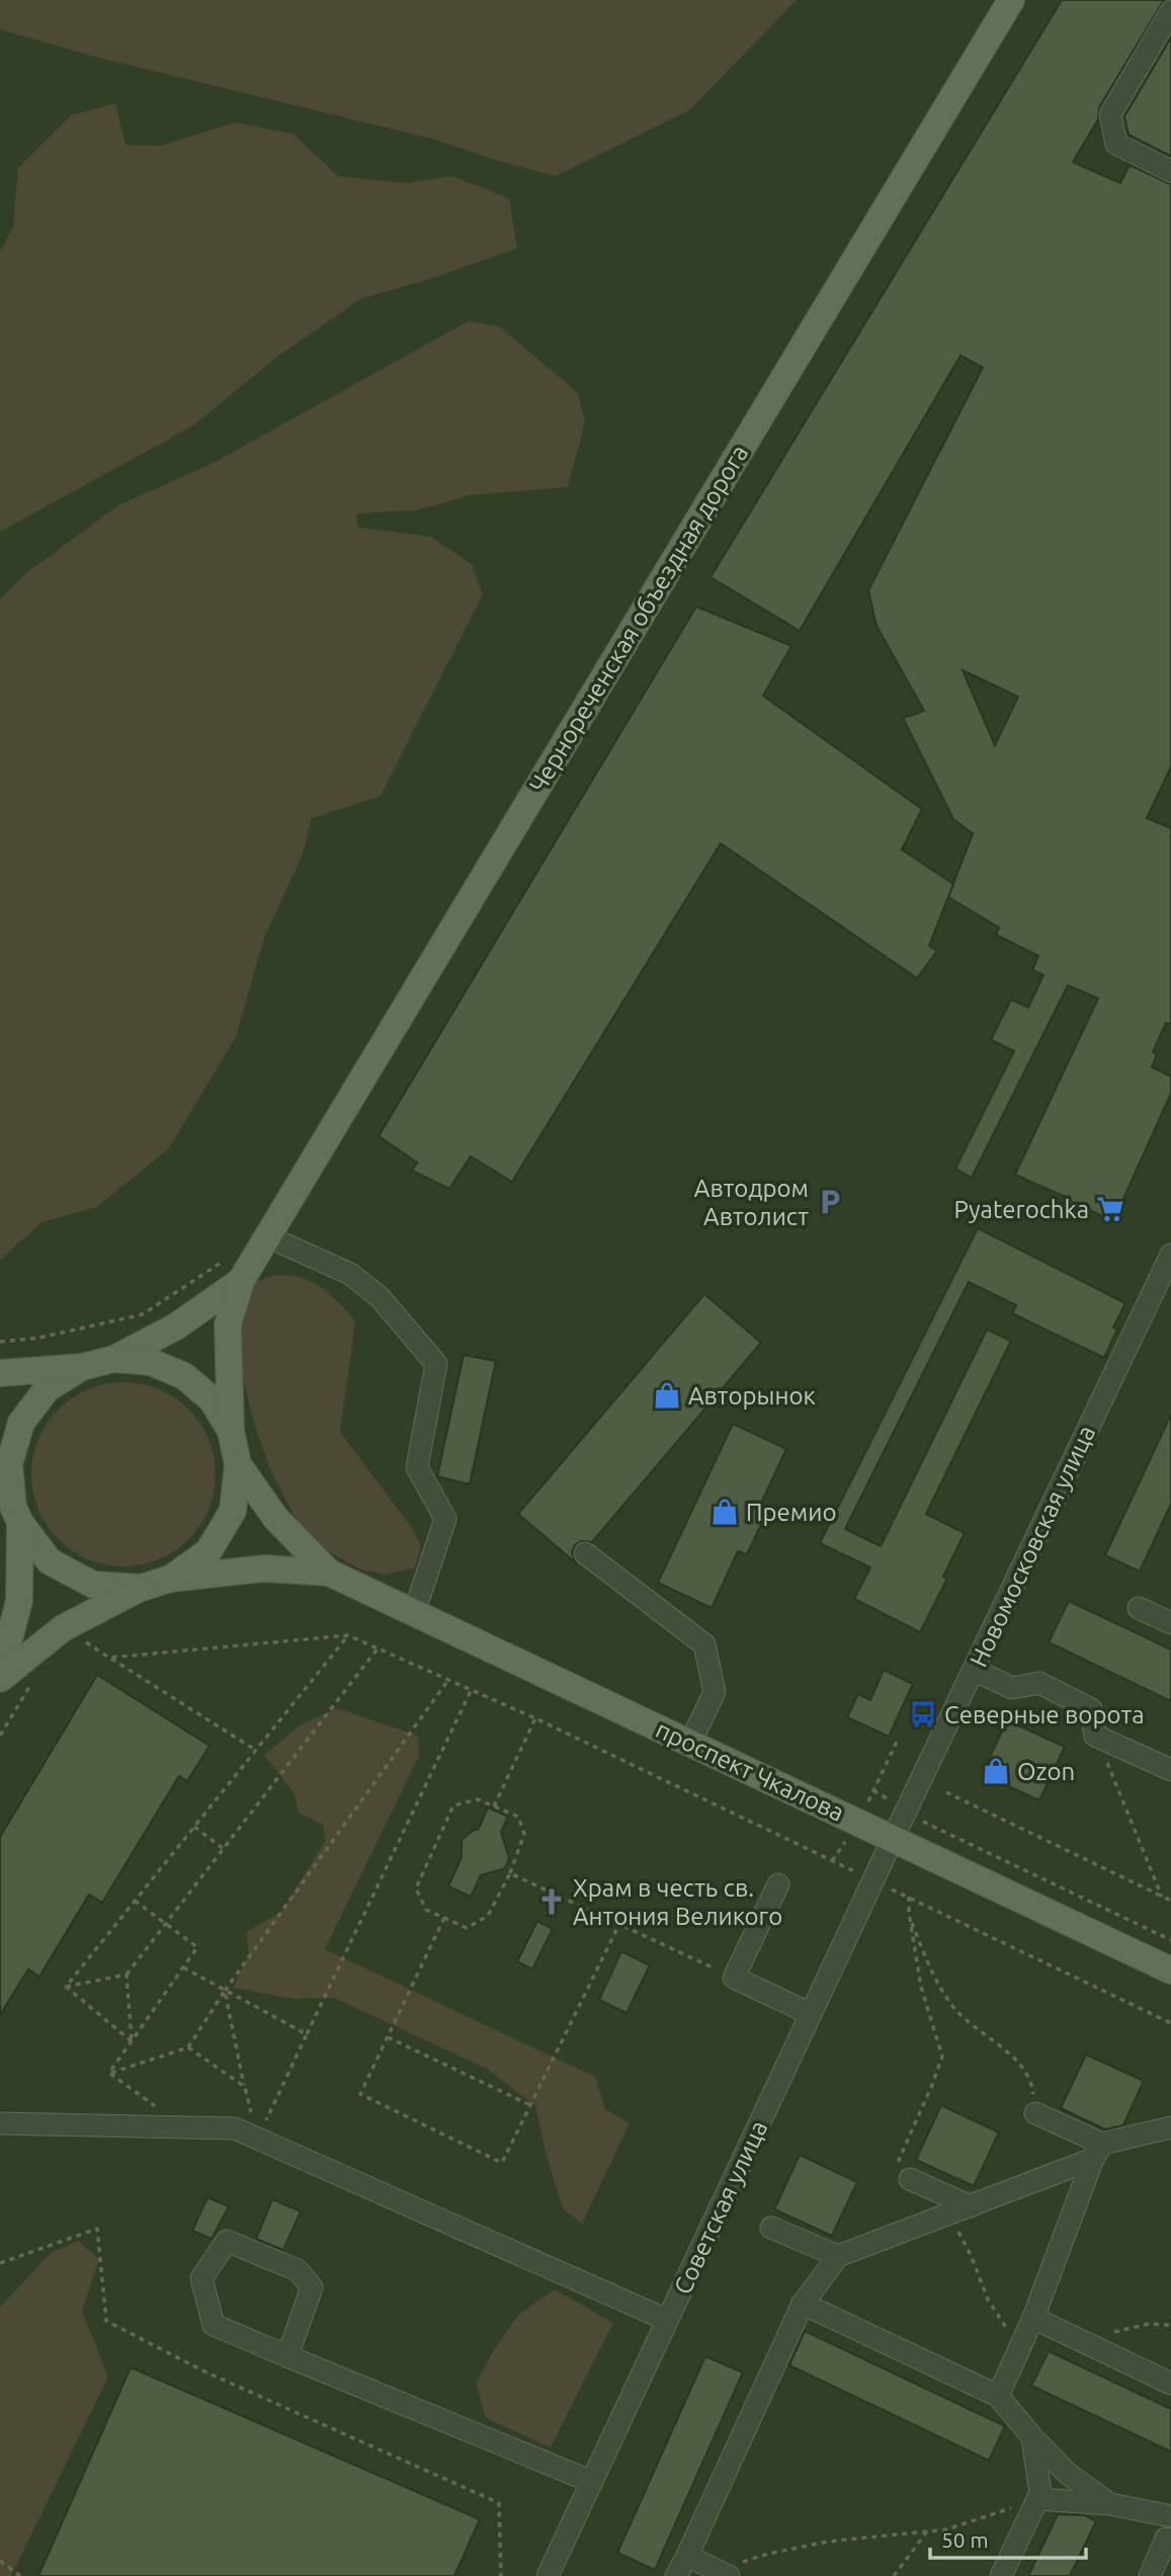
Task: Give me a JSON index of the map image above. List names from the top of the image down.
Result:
{
  "streets": {
    "main road": ["Чернореченская объездная дорога", "проспект Чкалова"],
    "street": ["Новомосковская улица", "Советская улица"]
  },
  "crossings": [
    ["Новомосковская улица", "проспект Чкалова"],
    ["Новомосковская улица", "Советская улица"],
    ["проспект Чкалова", "Советская улица"]
  ],
  "places": {
    "parking": ["Автодром Автолист"],
    "supermarket": ["Pyaterochka"],
    "shop": ["Авторынок", "Премио", "Ozon"],
    "bus stop": ["Северные ворота"],
    "church": ["Храм в честь св. Антония Великого"]
  },
  "scale_bar": "50 m"
}
